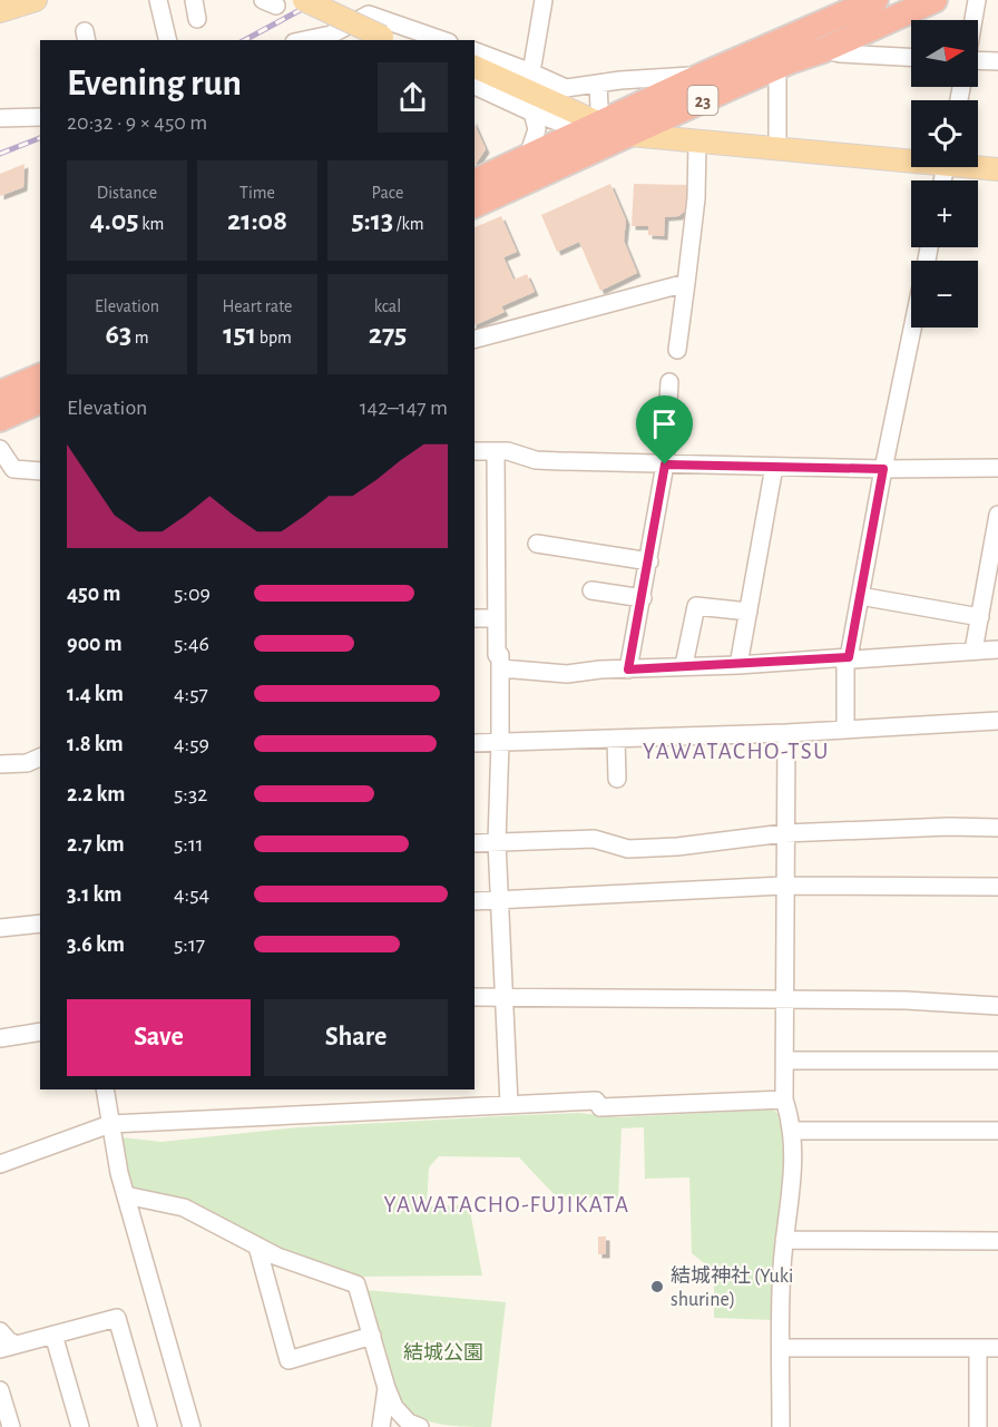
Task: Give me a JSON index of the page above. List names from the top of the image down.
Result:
{
  "streets": {
    "highway": ["23"]
  },
  "districts": ["YAWATACHO-TSU", "YAWATACHO-FUJIKATA"],
  "parks": ["結城公園"],
  "places": ["結城神社 (Yuki shurine)"],
  "north": "right",
  "page": {
    "map_buttons": ["+", "−"],
    "heading": ["Evening run", "20:32 · 9 × 450 m"],
    "stats": [
      ["Distance", "4.05 km"],
      ["Time", "21:08"],
      ["Pace", "5:13 /km"],
      ["Elevation", "63 m"],
      ["Heart rate", "151 bpm"],
      ["kcal", "275"]
    ],
    "chart": ["Elevation", "142–147 m"],
    "list": [
      {
        "name": "450 m",
        "note": "5:09"
      },
      {
        "name": "900 m",
        "note": "5:46"
      },
      {
        "name": "1.4 km",
        "note": "4:57"
      },
      {
        "name": "1.8 km",
        "note": "4:59"
      },
      {
        "name": "2.2 km",
        "note": "5:32"
      },
      {
        "name": "2.7 km",
        "note": "5:11"
      },
      {
        "name": "3.1 km",
        "note": "4:54"
      },
      {
        "name": "3.6 km",
        "note": "5:17"
      }
    ],
    "buttons": ["Save", "Share"]
  }
}
